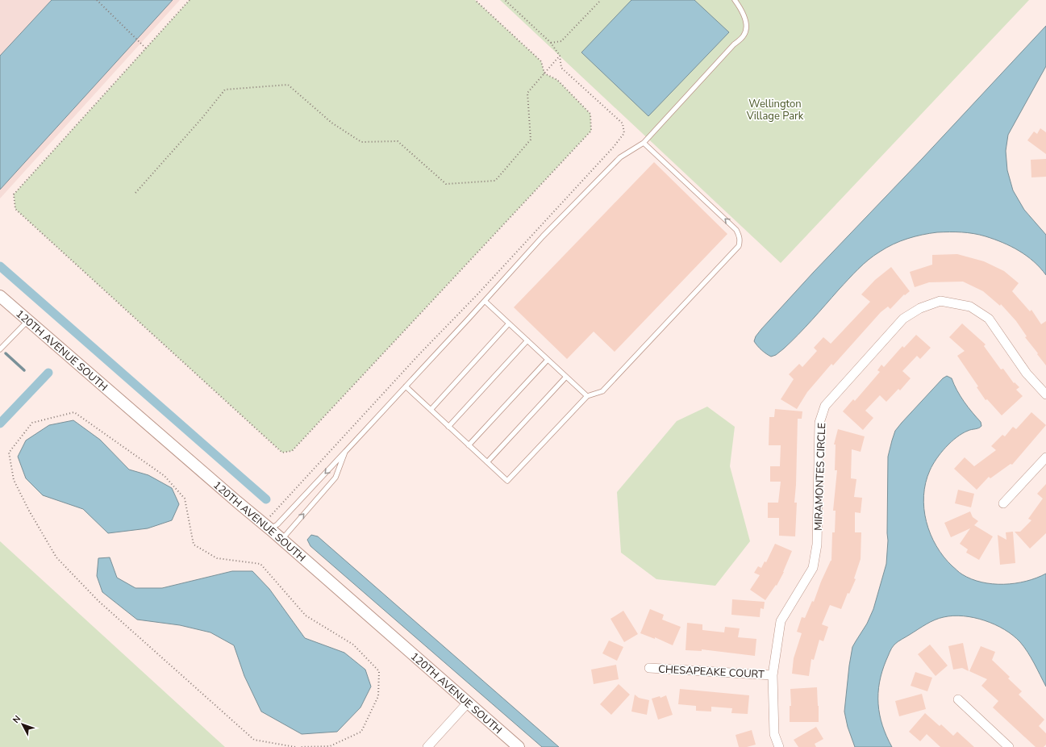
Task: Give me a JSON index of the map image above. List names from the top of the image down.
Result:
{
  "streets": {
    "street": ["120TH AVENUE SOUTH", "MIRAMONTES CIRCLE", "CHESAPEAKE COURT"]
  },
  "crossings": [
    ["MIRAMONTES CIRCLE", "CHESAPEAKE COURT"]
  ],
  "parks": ["Wellington Village Park"],
  "north": "top left"
}
